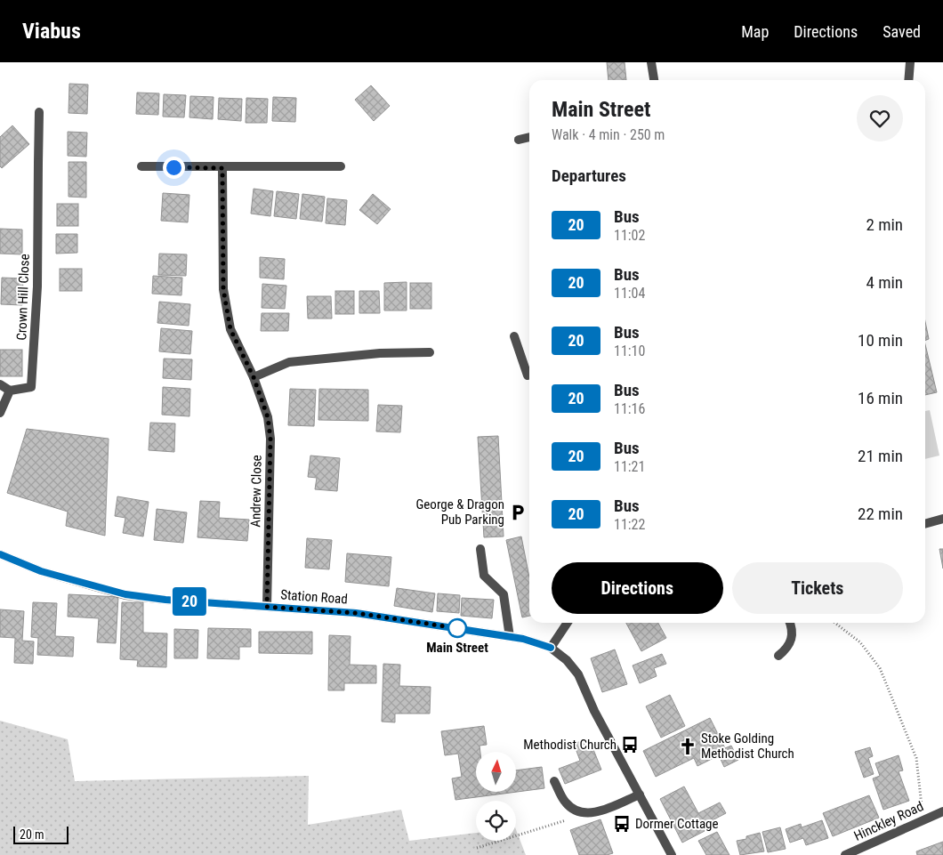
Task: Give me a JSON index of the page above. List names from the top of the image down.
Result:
{
  "streets": {
    "street": [
      "Crown Hill Close",
      "Andrew Close",
      "Station Road",
      "Hinckley Road"
    ]
  },
  "crossings": [
    ["Andrew Close", "Station Road"]
  ],
  "places": {
    "parking": ["George & Dragon Pub Parking"],
    "other": ["Main Street"],
    "bus stop": ["Methodist Church", "Dormer Cottage"],
    "church": ["Stoke Golding Methodist Church"]
  },
  "lines": ["bus line 20"],
  "scale_bar": "20 m",
  "north": "top",
  "page": {
    "header": "Viabus",
    "nav": ["Map", "Directions", "Saved"],
    "on_map": "20",
    "heading": [
      ["Main Street", "Walk · 4 min · 250 m"],
      "Departures"
    ],
    "list": [
      {
        "mark": "20",
        "name": "Bus",
        "note": "11:02",
        "value": "2 min"
      },
      {
        "mark": "20",
        "name": "Bus",
        "note": "11:04",
        "value": "4 min"
      },
      {
        "mark": "20",
        "name": "Bus",
        "note": "11:10",
        "value": "10 min"
      },
      {
        "mark": "20",
        "name": "Bus",
        "note": "11:16",
        "value": "16 min"
      },
      {
        "mark": "20",
        "name": "Bus",
        "note": "11:21",
        "value": "21 min"
      },
      {
        "mark": "20",
        "name": "Bus",
        "note": "11:22",
        "value": "22 min"
      }
    ],
    "buttons": ["Directions", "Tickets"],
    "scale": "20 m"
  }
}
